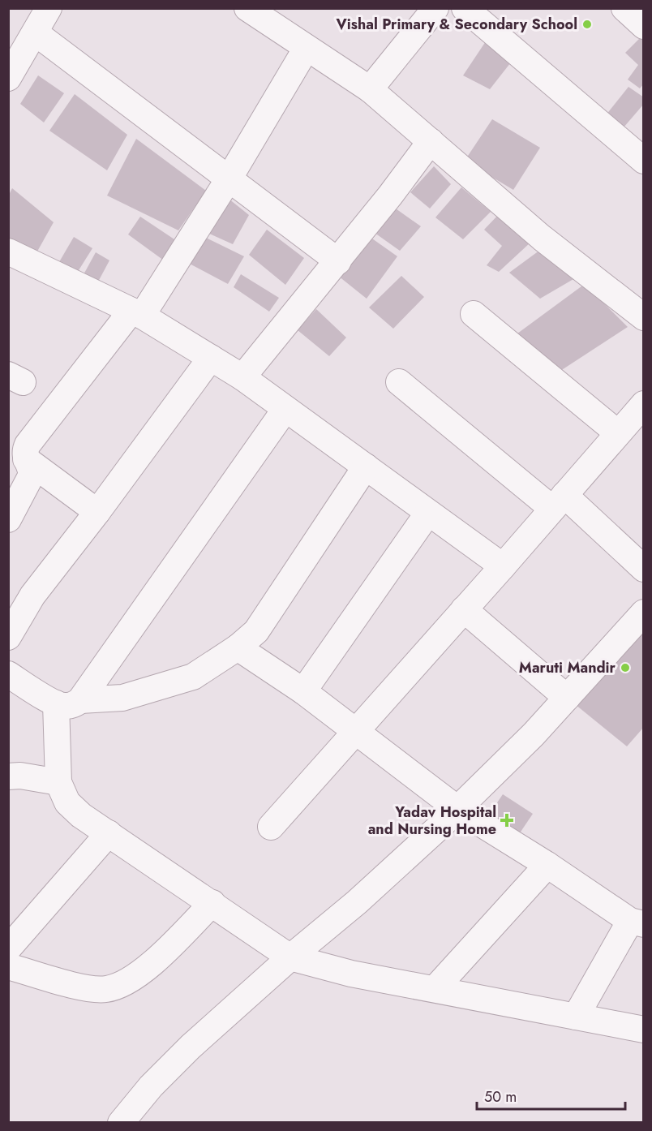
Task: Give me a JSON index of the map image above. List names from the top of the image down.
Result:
{
  "places": {
    "other": ["Vishal Primary & Secondary School", "Maruti Mandir"],
    "health": ["Yadav Hospital and Nursing Home"]
  },
  "scale_bar": "50 m"
}
